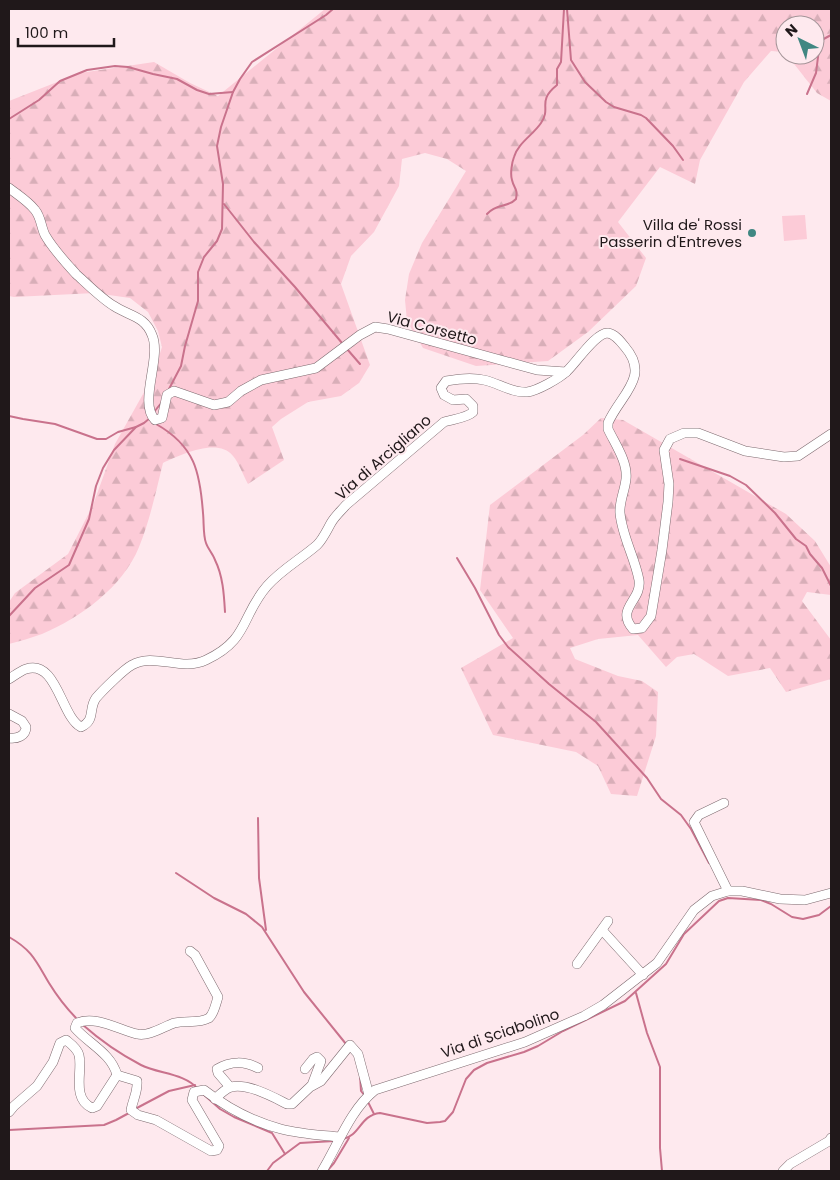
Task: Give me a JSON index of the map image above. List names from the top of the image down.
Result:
{
  "streets": {
    "street": ["Via Corsetto", "Via di Arcigliano", "Via di Sciabolino"]
  },
  "crossings": [
    ["Via Corsetto", "Via di Arcigliano"]
  ],
  "places": ["Villa de' Rossi Passerin d'Entreves"],
  "scale_bar": "100 m",
  "north": "top left"
}
